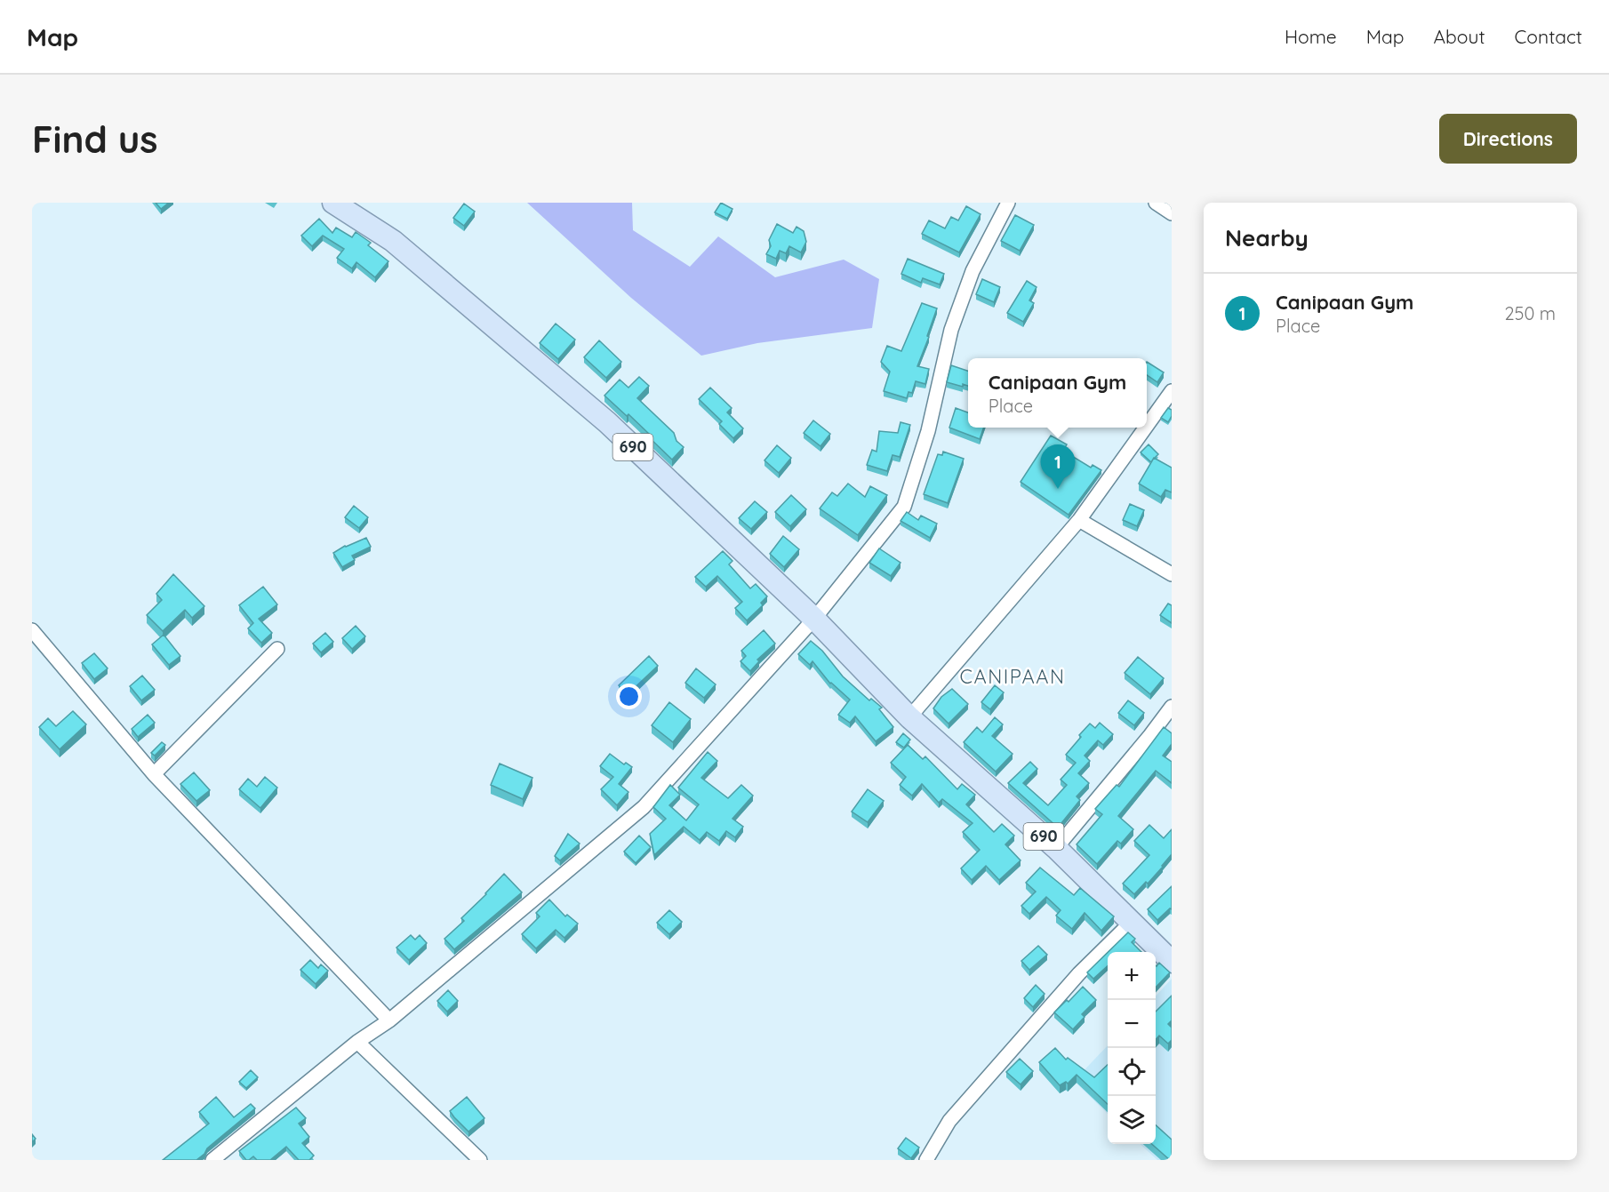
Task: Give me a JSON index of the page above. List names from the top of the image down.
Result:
{
  "streets": {
    "main road": ["690"]
  },
  "districts": ["CANIPAAN"],
  "page": {
    "header": "Map",
    "nav": [
      "Home",
      "Map",
      "About",
      "Contact"
    ],
    "buttons": "Directions",
    "title": "Find us",
    "heading": "Nearby",
    "list": [
      {
        "mark": "1",
        "name": "Canipaan Gym",
        "note": "Place",
        "value": "250 m"
      }
    ],
    "popup": ["Canipaan Gym", "Place"],
    "pins": "1",
    "map_buttons": ["+", "−"]
  }
}
